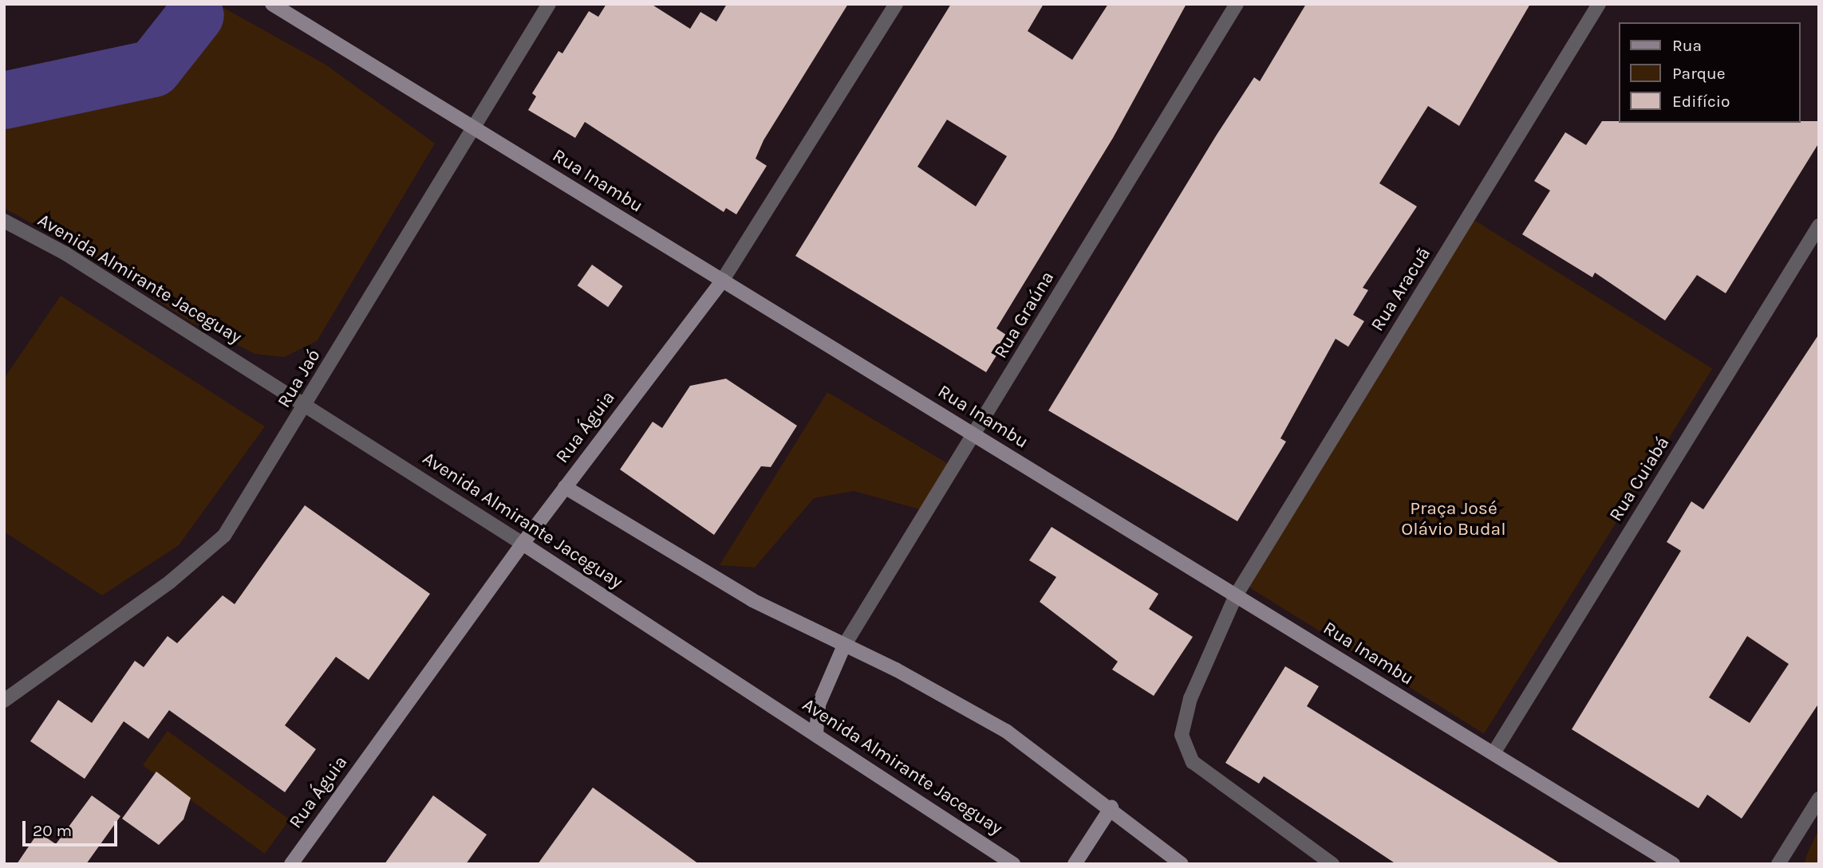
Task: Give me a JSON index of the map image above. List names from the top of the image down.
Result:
{
  "streets": {
    "street": [
      "Rua Inambu",
      "Avenida Almirante Jaceguay",
      "Rua Aracuã",
      "Rua Graúna",
      "Rua Jaó",
      "Rua Águia",
      "Rua Cuiabá"
    ]
  },
  "crossings": [
    ["Rua Inambu", "Rua Aracuã"],
    ["Rua Inambu", "Rua Graúna"],
    ["Rua Inambu", "Rua Jaó"],
    ["Rua Inambu", "Rua Águia"],
    ["Rua Inambu", "Rua Cuiabá"],
    ["Avenida Almirante Jaceguay", "Rua Jaó"],
    ["Avenida Almirante Jaceguay", "Rua Águia"]
  ],
  "parks": ["Praça José Olávio Budal"],
  "legend": ["Rua", "Parque", "Edifício"],
  "scale_bar": "20 m"
}
